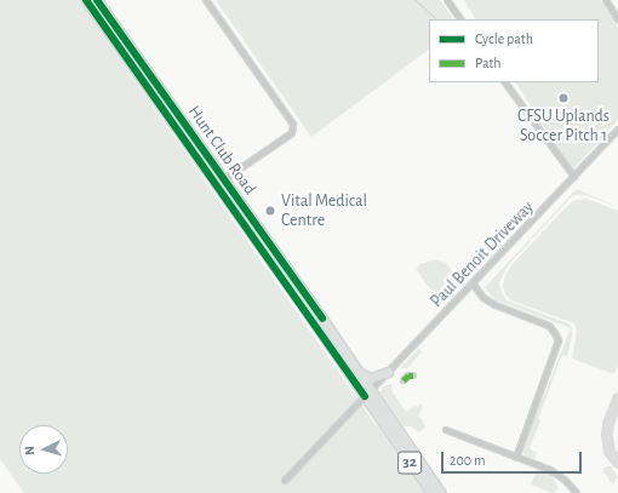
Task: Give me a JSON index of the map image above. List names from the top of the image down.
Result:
{
  "streets": {
    "main road": ["Hunt Club Road", "32"],
    "street": ["Paul Benoit Driveway"]
  },
  "crossings": [
    ["Hunt Club Road", "Paul Benoit Driveway"]
  ],
  "places": ["CFSU Uplands Soccer Pitch 1", "Vital Medical Centre"],
  "legend": ["Cycle path", "Path"],
  "scale_bar": "200 m",
  "north": "left"
}
